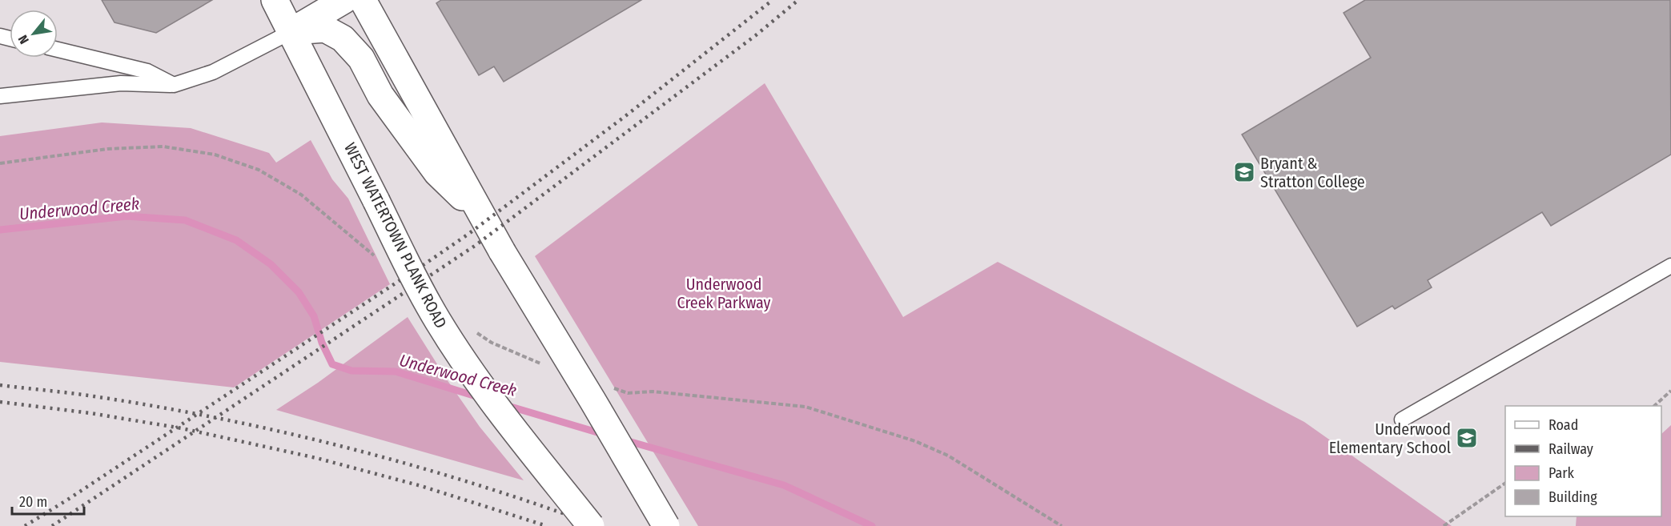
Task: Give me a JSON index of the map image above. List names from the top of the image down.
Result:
{
  "streets": {
    "street": ["WEST WATERTOWN PLANK ROAD"]
  },
  "water": ["Underwood Creek"],
  "parks": ["Underwood Creek Parkway"],
  "places": {
    "school or university": ["Bryant & Stratton College", "Underwood Elementary School"]
  },
  "legend": [
    "Road",
    "Railway",
    "Park",
    "Building"
  ],
  "scale_bar": "20 m",
  "north": "bottom left"
}
